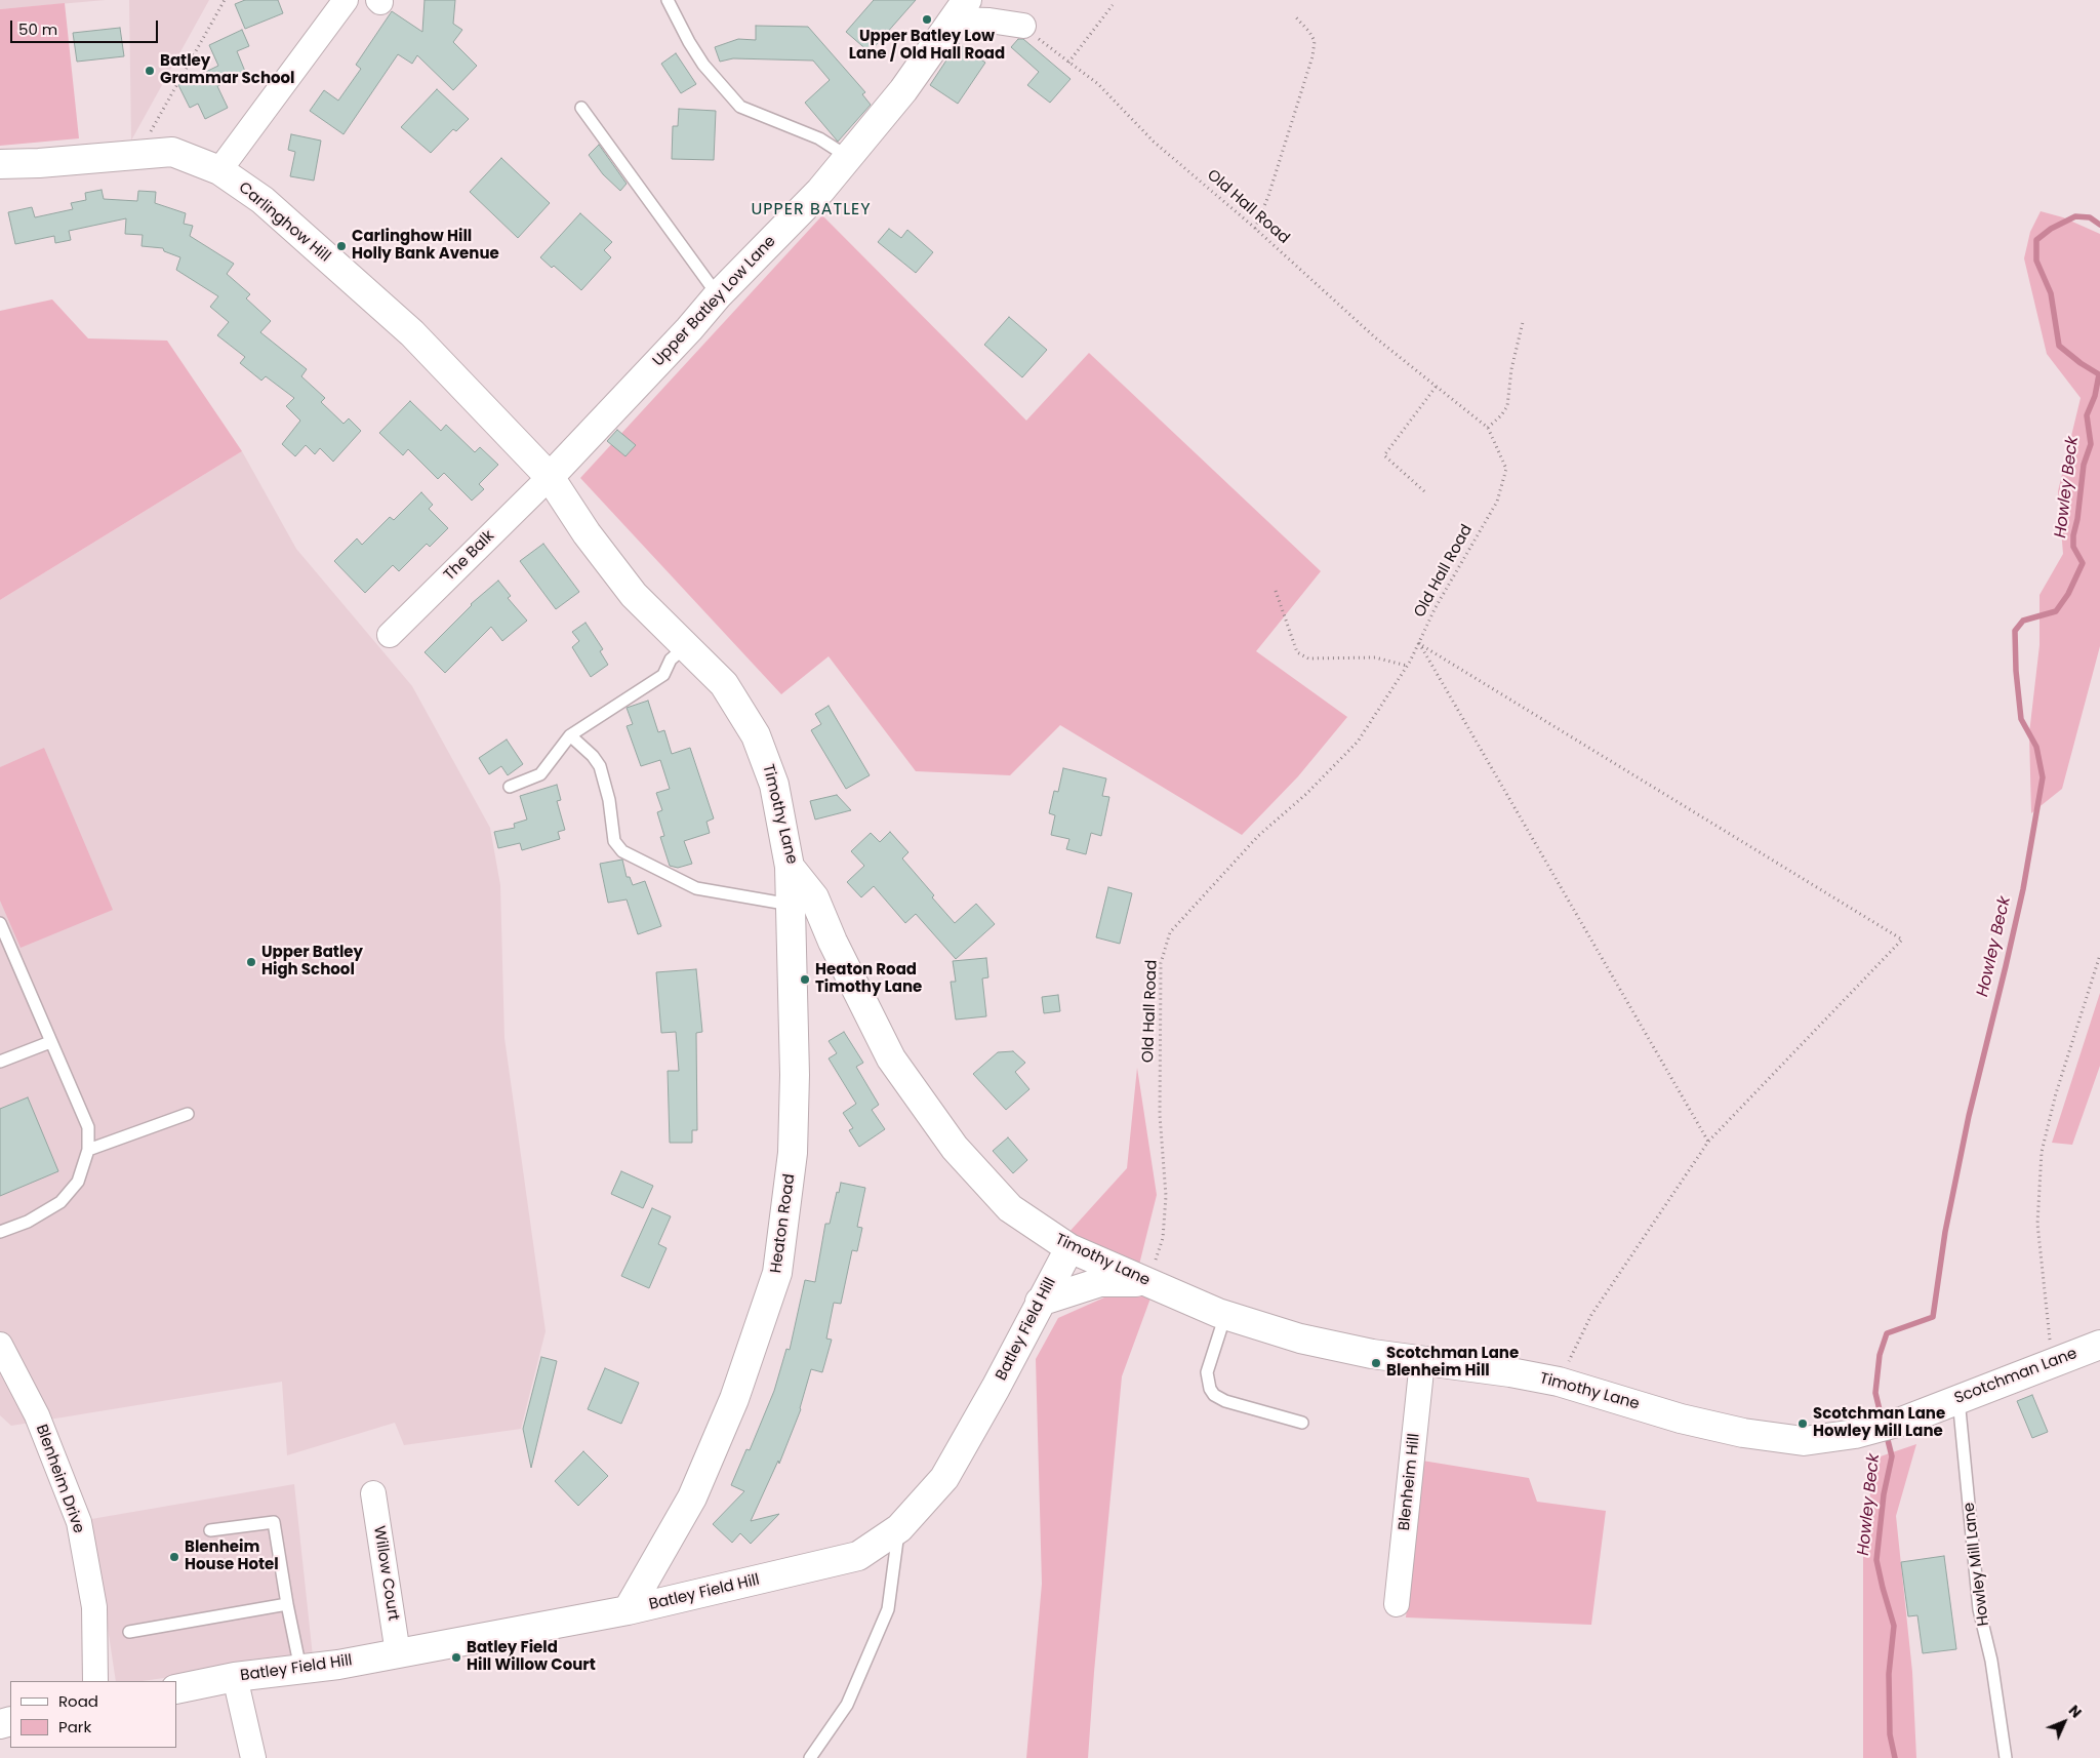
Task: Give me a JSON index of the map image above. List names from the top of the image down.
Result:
{
  "streets": {
    "street": [
      "Carlinghow Hill",
      "Upper Batley Low Lane",
      "The Balk",
      "Timothy Lane",
      "Heaton Road",
      "Batley Field Hill",
      "Scotchman Lane",
      "Blenheim Drive",
      "Blenheim Hill",
      "Willow Court"
    ],
    "lane": ["Howley Mill Lane"],
    "path": ["Old Hall Road"]
  },
  "crossings": [
    ["Old Hall Road", "Timothy Lane"],
    ["Carlinghow Hill", "Upper Batley Low Lane"],
    ["Carlinghow Hill", "The Balk"],
    ["Carlinghow Hill", "Timothy Lane"],
    ["Upper Batley Low Lane", "The Balk"],
    ["Upper Batley Low Lane", "Timothy Lane"],
    ["The Balk", "Timothy Lane"],
    ["Timothy Lane", "Heaton Road"],
    ["Timothy Lane", "Batley Field Hill"],
    ["Timothy Lane", "Scotchman Lane"],
    ["Timothy Lane", "Blenheim Hill"],
    ["Heaton Road", "Batley Field Hill"],
    ["Batley Field Hill", "Willow Court"],
    ["Scotchman Lane", "Howley Mill Lane"]
  ],
  "districts": ["UPPER BATLEY"],
  "water": ["Howley Beck"],
  "places": [
    "Upper Batley Low Lane / Old Hall Road",
    "Batley Grammar School",
    "Carlinghow Hill Holly Bank Avenue",
    "Upper Batley High School",
    "Heaton Road Timothy Lane",
    "Scotchman Lane Blenheim Hill",
    "Scotchman Lane Howley Mill Lane",
    "Blenheim House Hotel",
    "Batley Field Hill Willow Court"
  ],
  "legend": ["Road", "Park"],
  "scale_bar": "50 m",
  "north": "top right"
}
